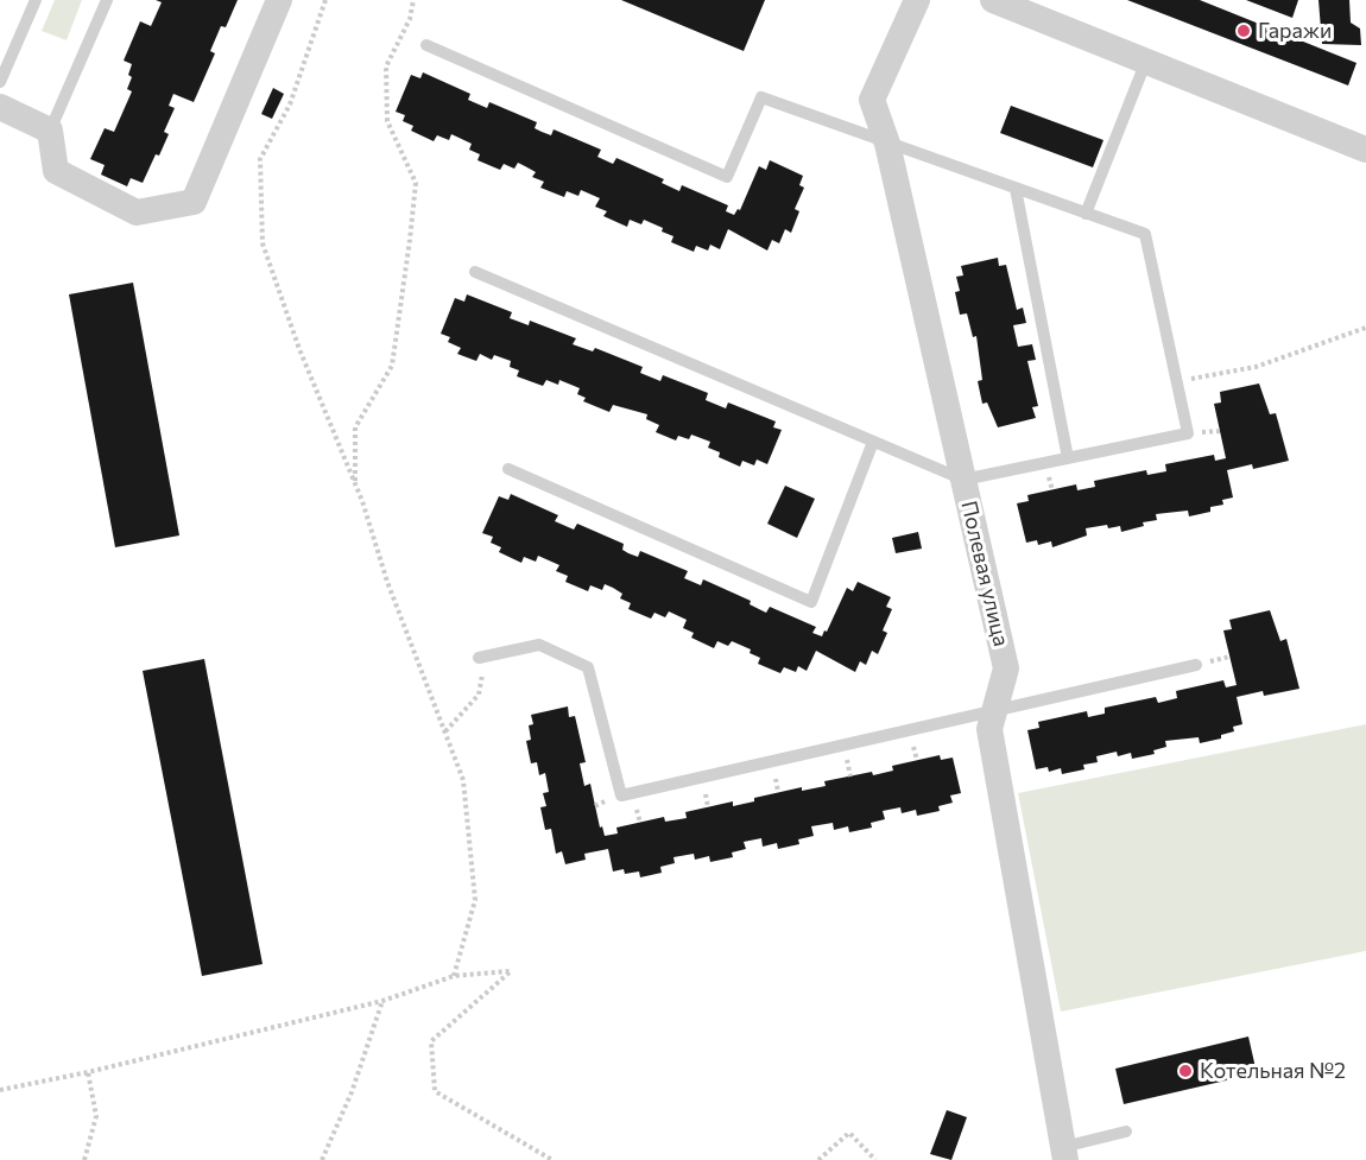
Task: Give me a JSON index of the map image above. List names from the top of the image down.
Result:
{
  "streets": {
    "street": ["Полевая улица"]
  },
  "places": ["Гаражи", "Котельная №2"]
}
